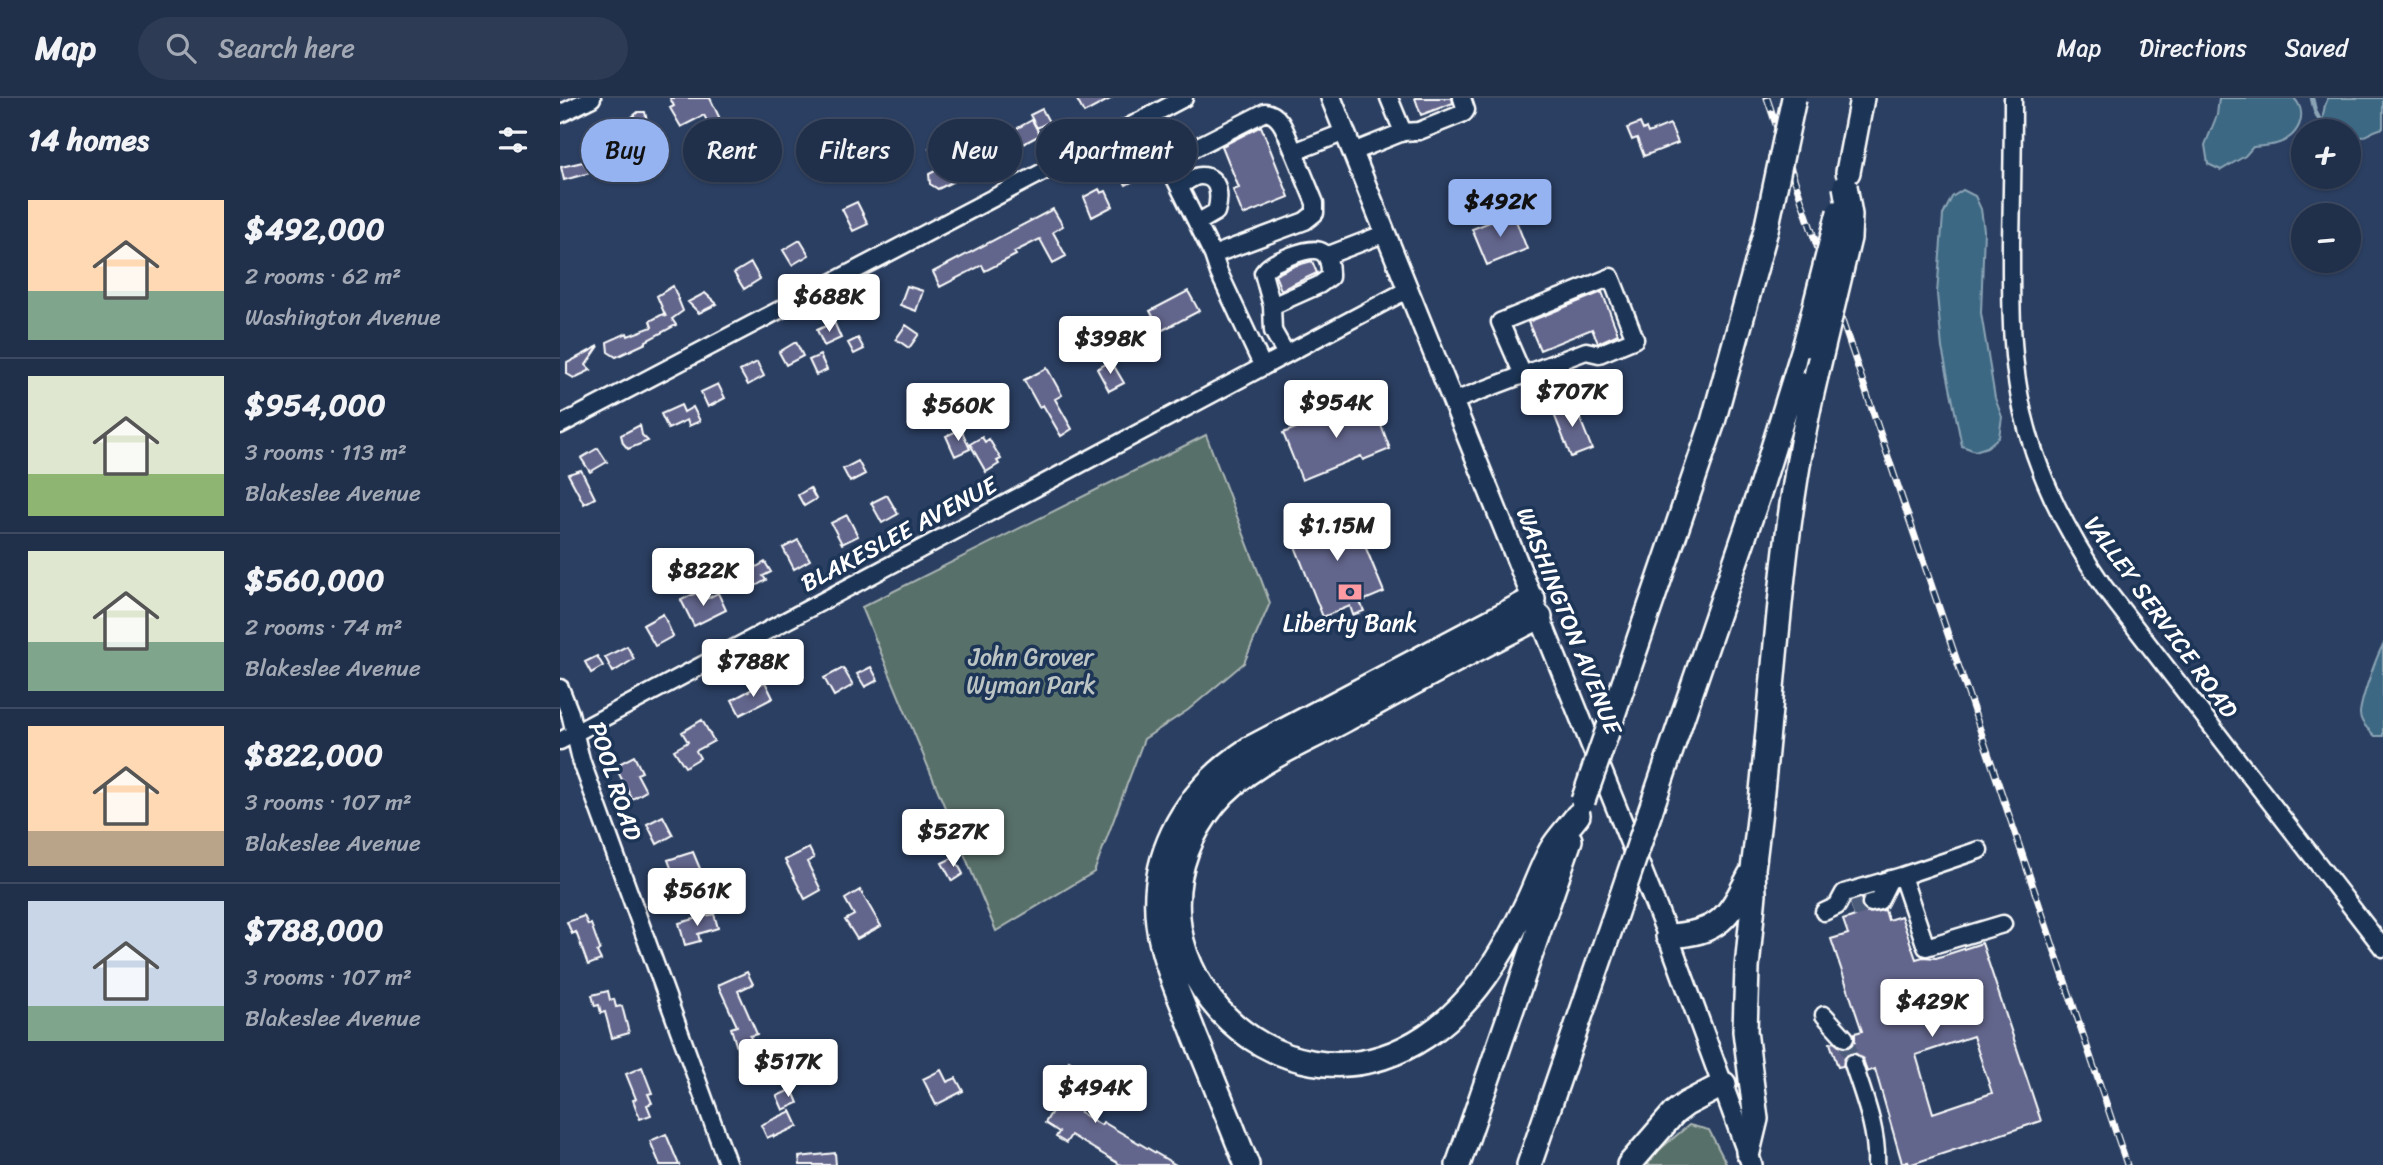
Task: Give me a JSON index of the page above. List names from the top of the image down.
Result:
{
  "streets": {
    "main road": ["WASHINGTON AVENUE"],
    "street": ["BLAKESLEE AVENUE", "VALLEY SERVICE ROAD", "POOL ROAD"]
  },
  "crossings": [
    ["BLAKESLEE AVENUE", "WASHINGTON AVENUE"],
    ["BLAKESLEE AVENUE", "POOL ROAD"]
  ],
  "parks": ["John Grover Wyman Park"],
  "places": {
    "bank": ["Liberty Bank"]
  },
  "page": {
    "header": "Map",
    "search": "Search here",
    "nav": ["Map", "Directions", "Saved"],
    "heading": "14 homes",
    "map_buttons": ["+", "−"],
    "chip": [
      "Buy",
      "Rent",
      "Filters",
      "New",
      "Apartment"
    ],
    "price": [
      "$492K",
      "$688K",
      "$398K",
      "$707K",
      "$954K",
      "$560K",
      "$1.15M",
      "$822K",
      "$788K",
      "$527K",
      "$561K",
      "$429K",
      "$517K",
      "$494K"
    ],
    "list": [
      {
        "name": "$492,000",
        "note": "2 rooms · 62 m² · Washington Avenue"
      },
      {
        "name": "$954,000",
        "note": "3 rooms · 113 m² · Blakeslee Avenue"
      },
      {
        "name": "$560,000",
        "note": "2 rooms · 74 m² · Blakeslee Avenue"
      },
      {
        "name": "$822,000",
        "note": "3 rooms · 107 m² · Blakeslee Avenue"
      },
      {
        "name": "$788,000",
        "note": "3 rooms · 107 m² · Blakeslee Avenue"
      }
    ]
  }
}
